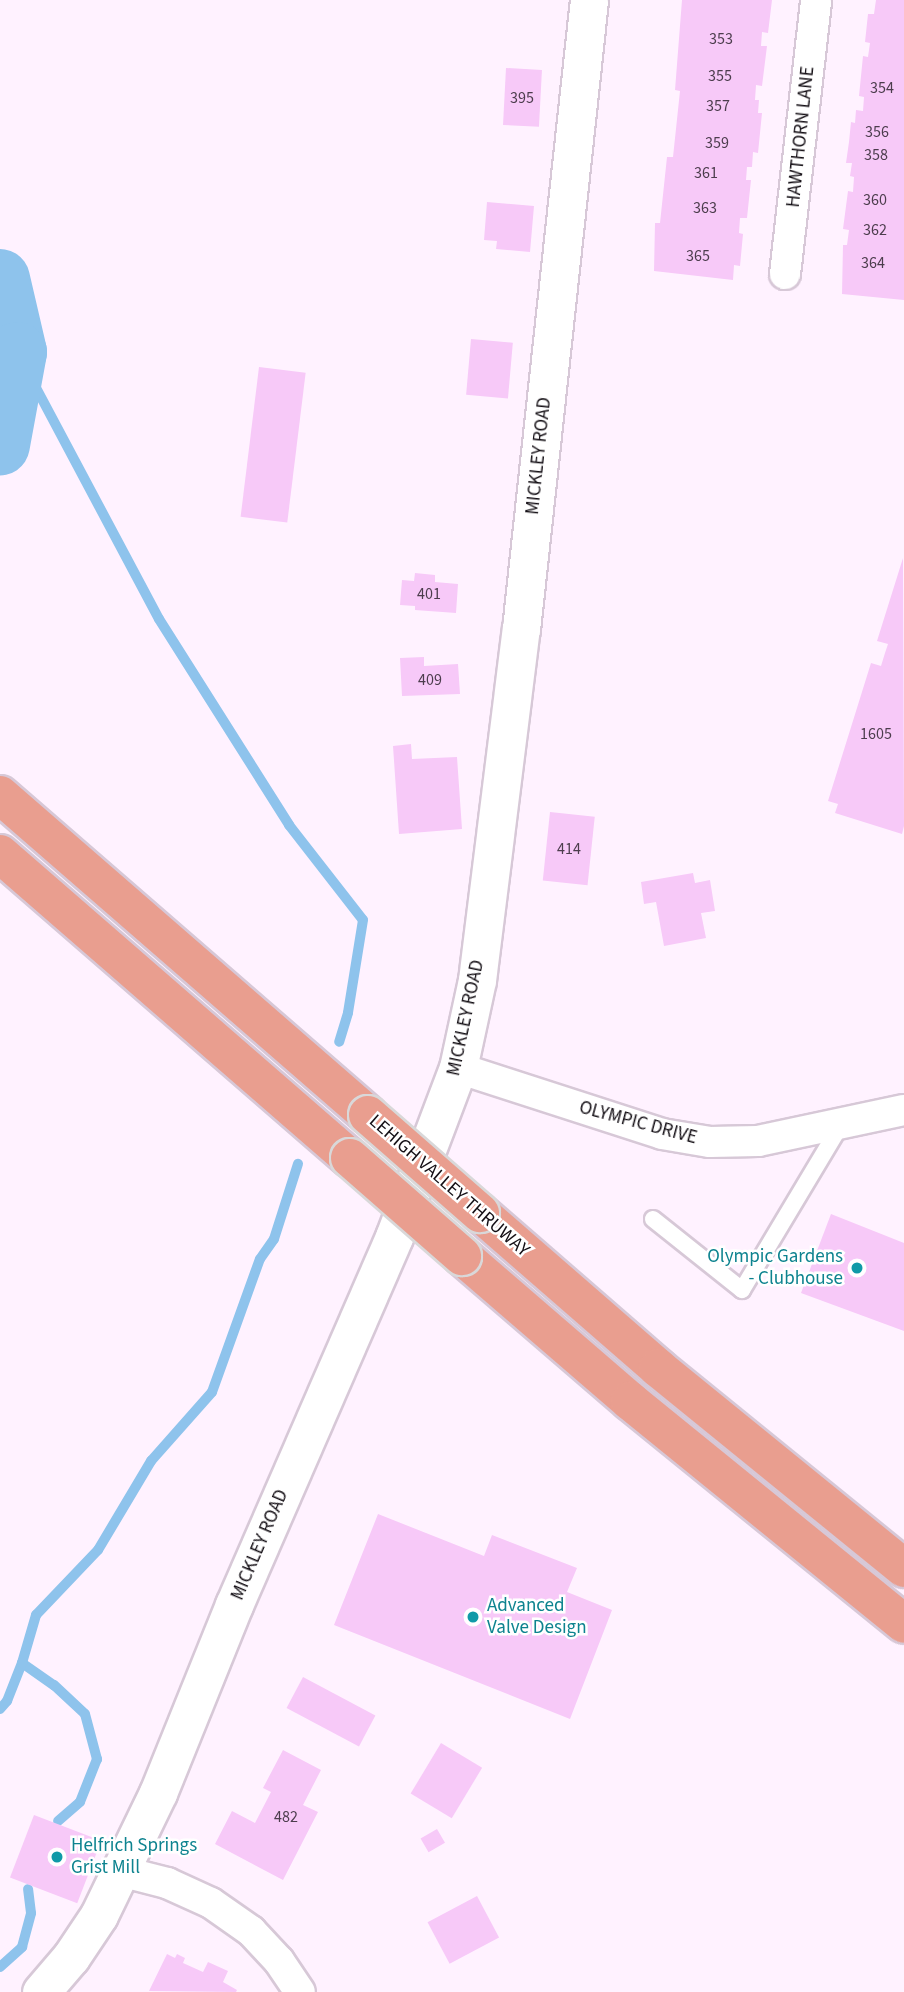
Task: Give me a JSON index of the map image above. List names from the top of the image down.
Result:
{
  "streets": {
    "highway": ["LEHIGH VALLEY THRUWAY"],
    "street": ["HAWTHORN LANE", "MICKLEY ROAD", "OLYMPIC DRIVE"]
  },
  "crossings": [
    ["MICKLEY ROAD", "OLYMPIC DRIVE"]
  ],
  "places": ["Olympic Gardens - Clubhouse", "Advanced Valve Design", "Helfrich Springs Grist Mill"],
  "house_numbers": [
    "353",
    "355",
    "354",
    "395",
    "357",
    "356",
    "359",
    "358",
    "361",
    "360",
    "363",
    "362",
    "365",
    "364",
    "401",
    "409",
    "1605",
    "414",
    "482"
  ]
}
